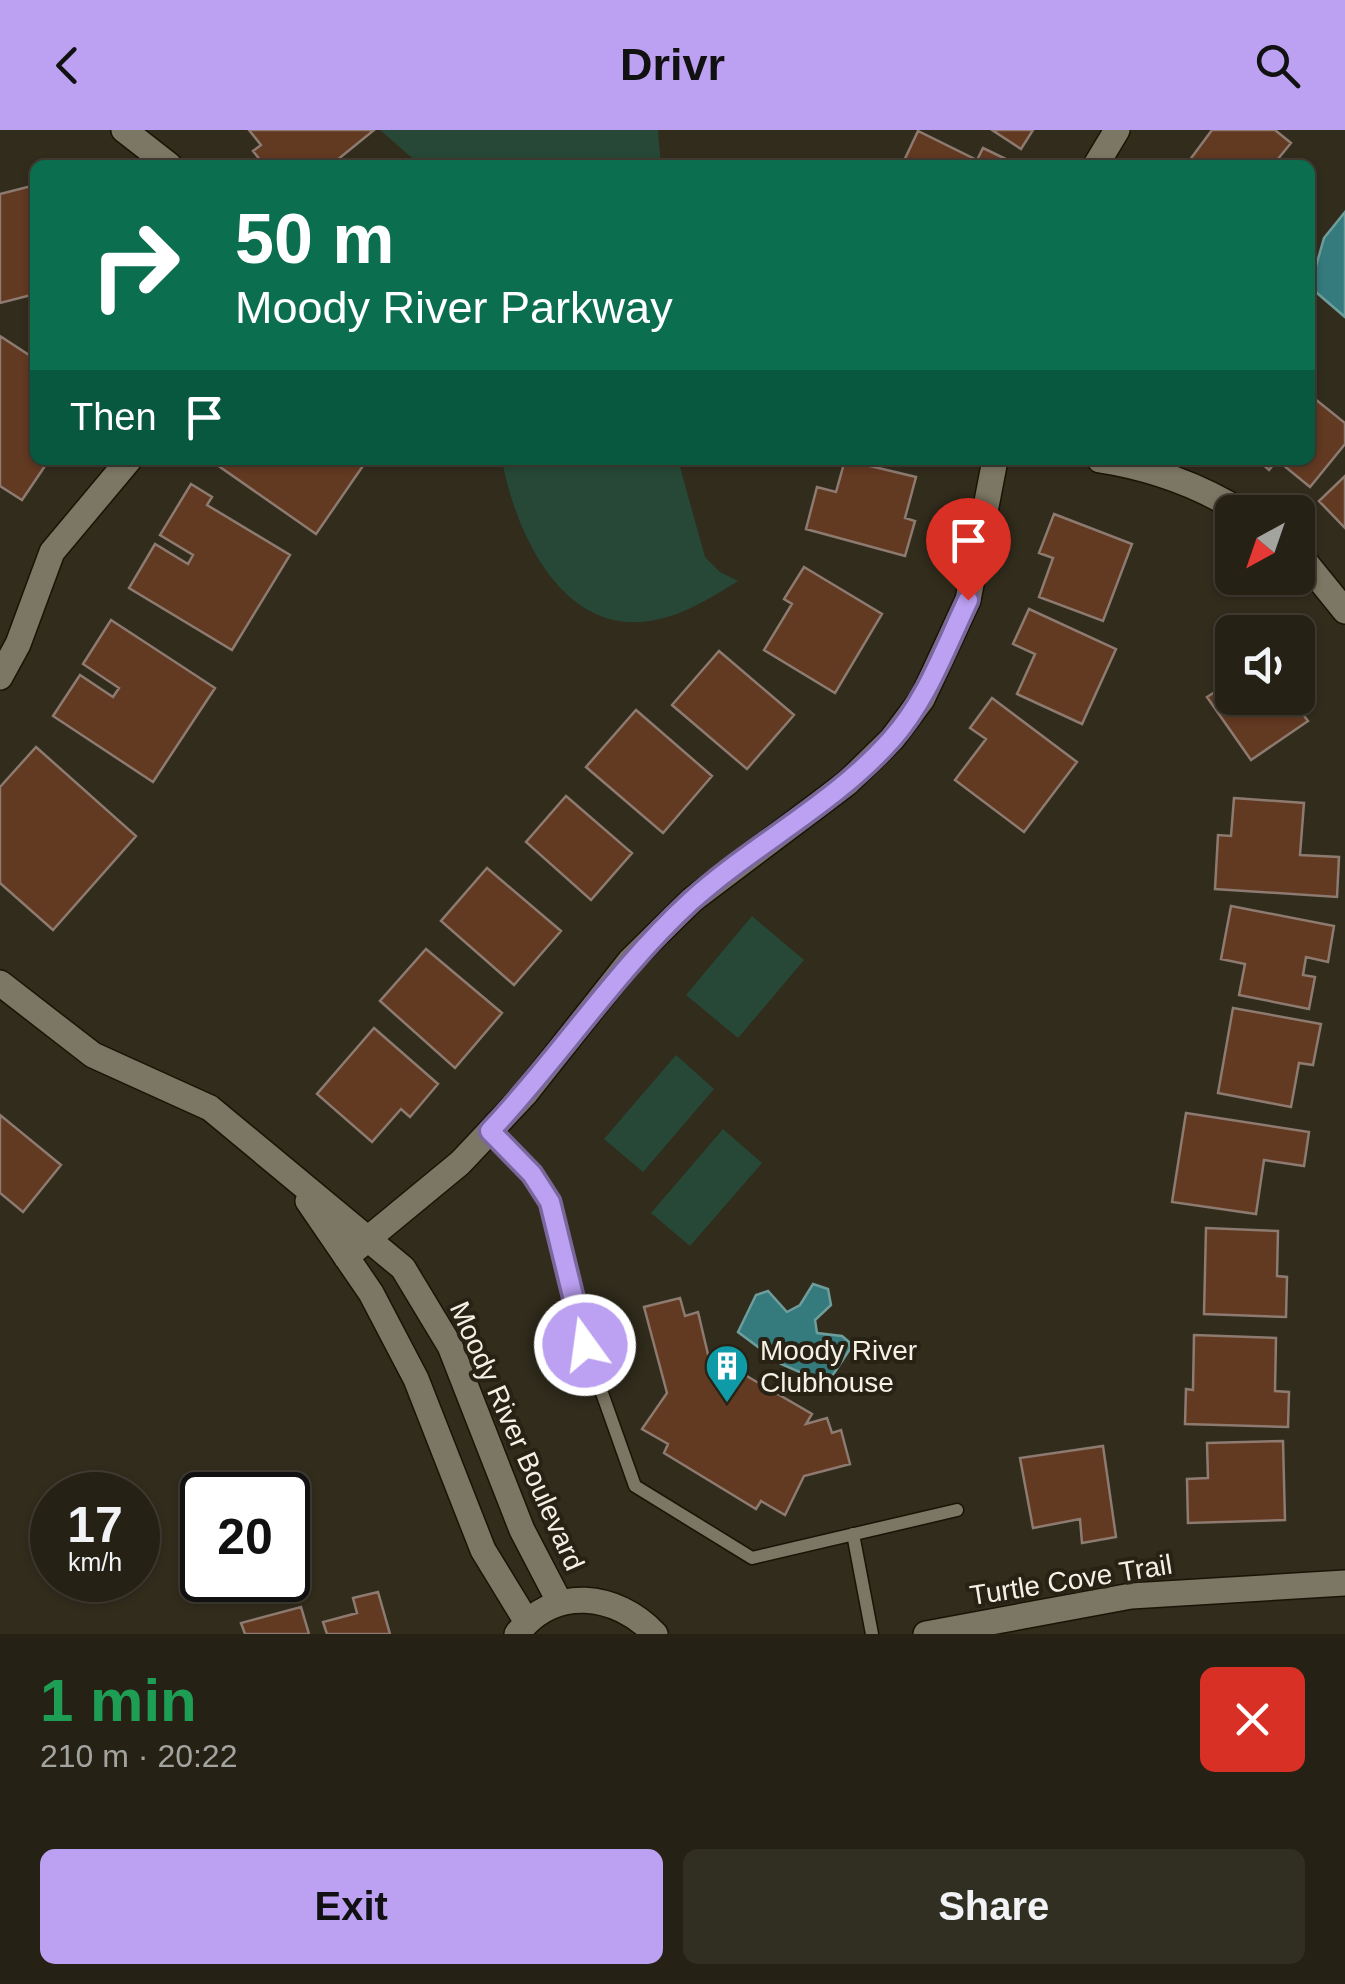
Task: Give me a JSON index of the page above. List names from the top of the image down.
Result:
{
  "streets": {
    "street": ["Moody River Boulevard", "Turtle Cove Trail"]
  },
  "places": {
    "building": ["Moody River Clubhouse"]
  },
  "north": "bottom left",
  "page": {
    "header": "Drivr",
    "turn": ["50 m", "Moody River Parkway"],
    "then": "Then",
    "speed": "17 km/h",
    "limit": "20",
    "heading": ["1 min", "210 m · 20:22"],
    "buttons": ["Exit", "Share"]
  }
}
